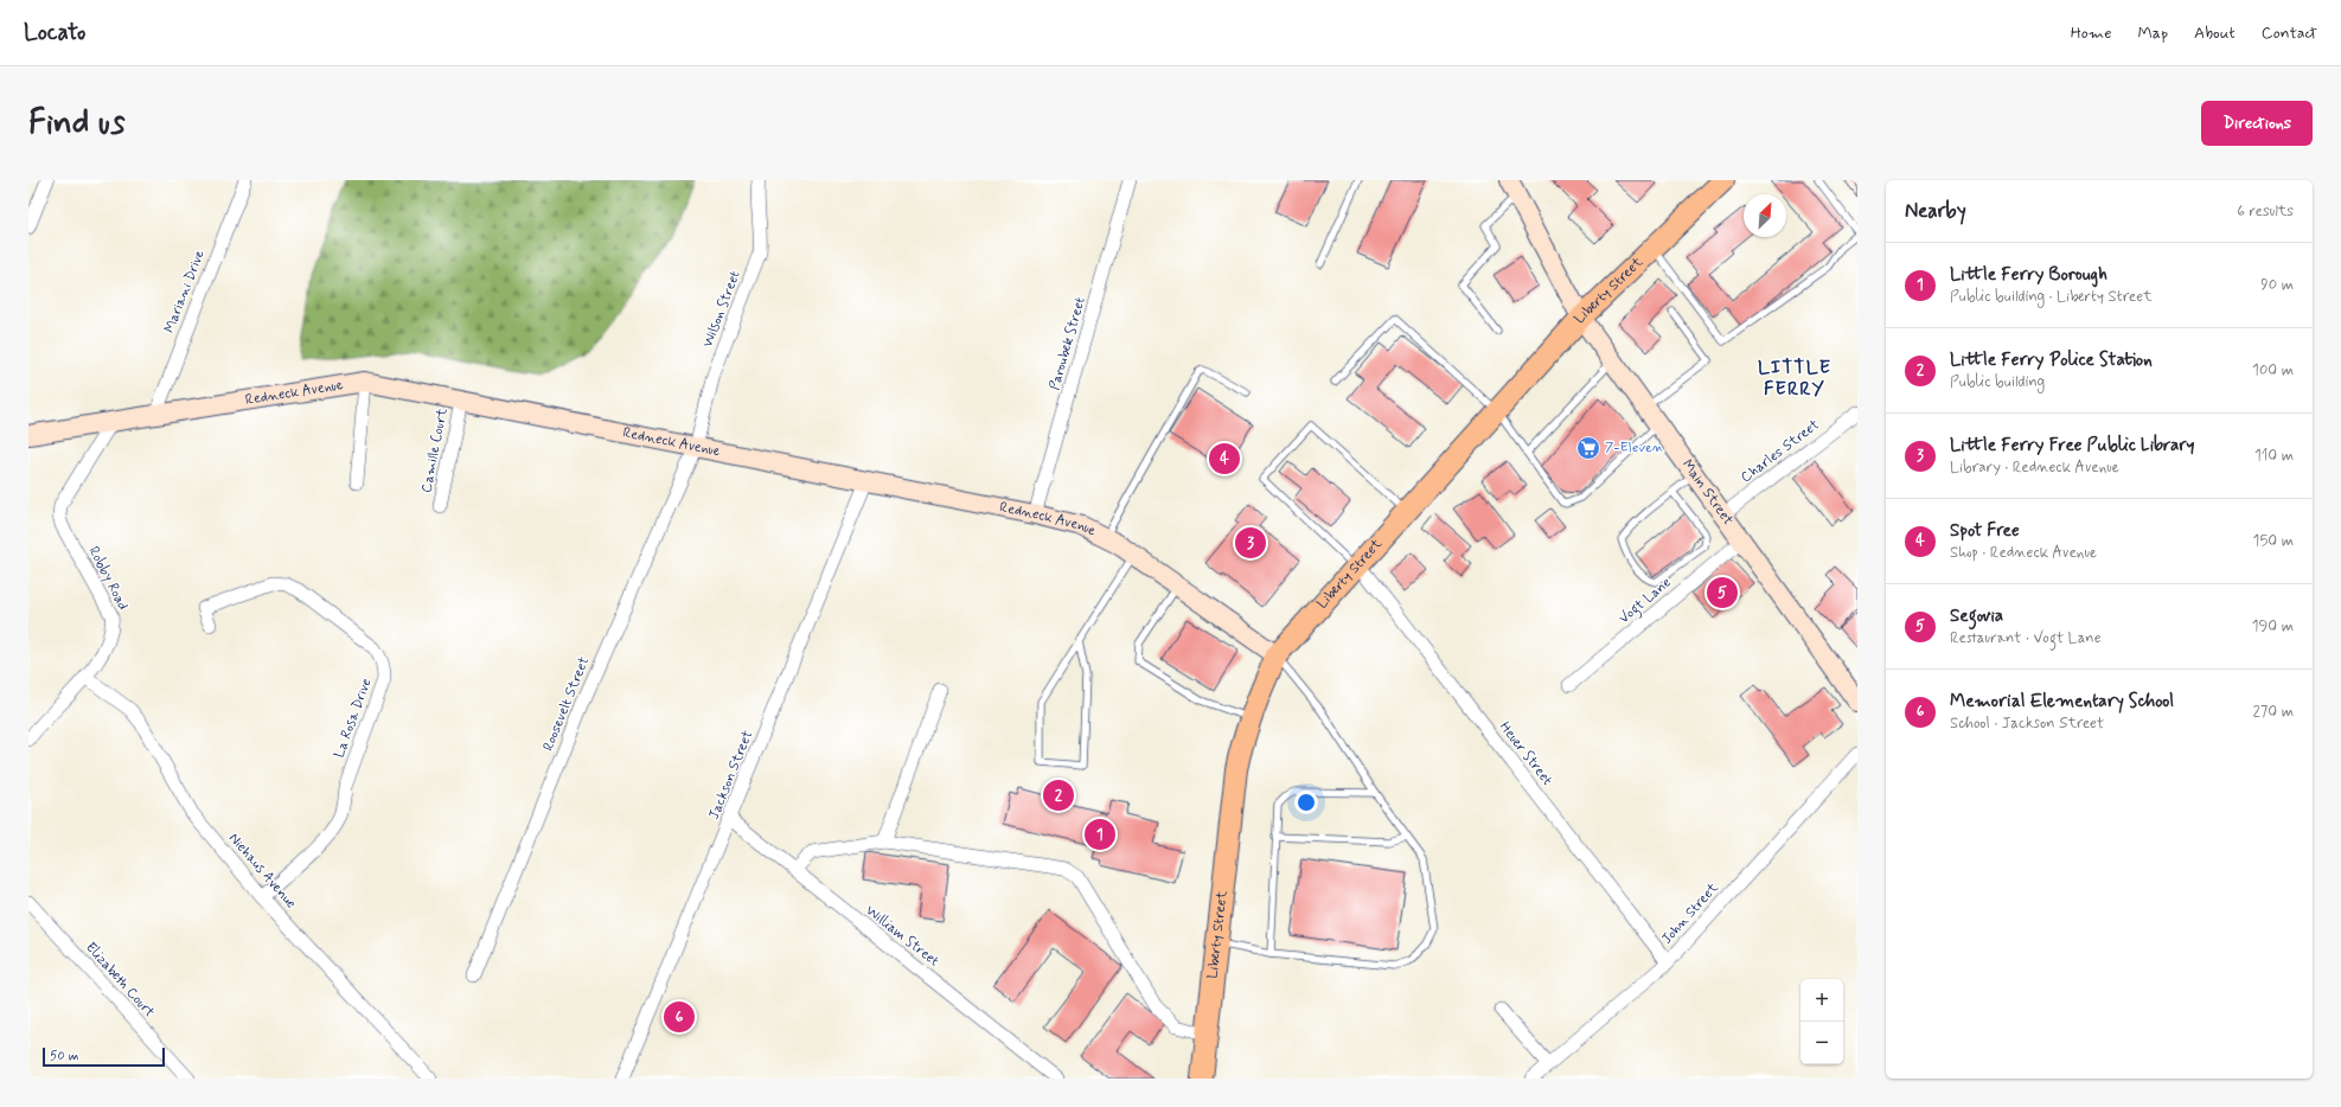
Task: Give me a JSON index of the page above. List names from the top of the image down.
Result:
{
  "streets": {
    "main road": ["Liberty Street"],
    "street": [
      "Mariani Drive",
      "Wilson Street",
      "Paroubek Street",
      "Redneck Avenue",
      "Camille Court",
      "Charles Street",
      "Main Street",
      "Robby Road",
      "Vogt Lane",
      "Roosevelt Street",
      "La Rosa Drive",
      "Heuer Street",
      "Jackson Street",
      "Niehaus Avenue",
      "John Street",
      "William Street",
      "Elizabeth Court"
    ]
  },
  "crossings": [
    ["Liberty Street", "Redneck Avenue"],
    ["Liberty Street", "Main Street"],
    ["Liberty Street", "Heuer Street"],
    ["Mariani Drive", "Redneck Avenue"],
    ["Wilson Street", "Redneck Avenue"],
    ["Wilson Street", "Roosevelt Street"],
    ["Paroubek Street", "Redneck Avenue"],
    ["Redneck Avenue", "Camille Court"],
    ["Redneck Avenue", "Robby Road"],
    ["Redneck Avenue", "Roosevelt Street"],
    ["Redneck Avenue", "Jackson Street"],
    ["Charles Street", "Main Street"],
    ["Main Street", "Vogt Lane"],
    ["Robby Road", "Niehaus Avenue"],
    ["La Rosa Drive", "Niehaus Avenue"],
    ["Heuer Street", "John Street"],
    ["Jackson Street", "William Street"]
  ],
  "districts": ["LITTLE FERRY"],
  "places": {
    "supermarket": ["7-Eleven"]
  },
  "scale_bar": "50 m",
  "north": "top right",
  "page": {
    "header": "Locato",
    "nav": [
      "Home",
      "Map",
      "About",
      "Contact"
    ],
    "buttons": "Directions",
    "title": "Find us",
    "heading": ["Nearby", "6 results"],
    "list": [
      {
        "mark": "1",
        "name": "Little Ferry Borough",
        "note": "Public building · Liberty Street",
        "value": "90 m"
      },
      {
        "mark": "2",
        "name": "Little Ferry Police Station",
        "note": "Public building",
        "value": "100 m"
      },
      {
        "mark": "3",
        "name": "Little Ferry Free Public Library",
        "note": "Library · Redneck Avenue",
        "value": "110 m"
      },
      {
        "mark": "4",
        "name": "Spot Free",
        "note": "Shop · Redneck Avenue",
        "value": "150 m"
      },
      {
        "mark": "5",
        "name": "Segovia",
        "note": "Restaurant · Vogt Lane",
        "value": "190 m"
      },
      {
        "mark": "6",
        "name": "Memorial Elementary School",
        "note": "School · Jackson Street",
        "value": "270 m"
      }
    ],
    "pins": [
      "4",
      "3",
      "5",
      "2",
      "1",
      "6"
    ],
    "map_buttons": ["+", "−"],
    "scale": "50 m"
  }
}
